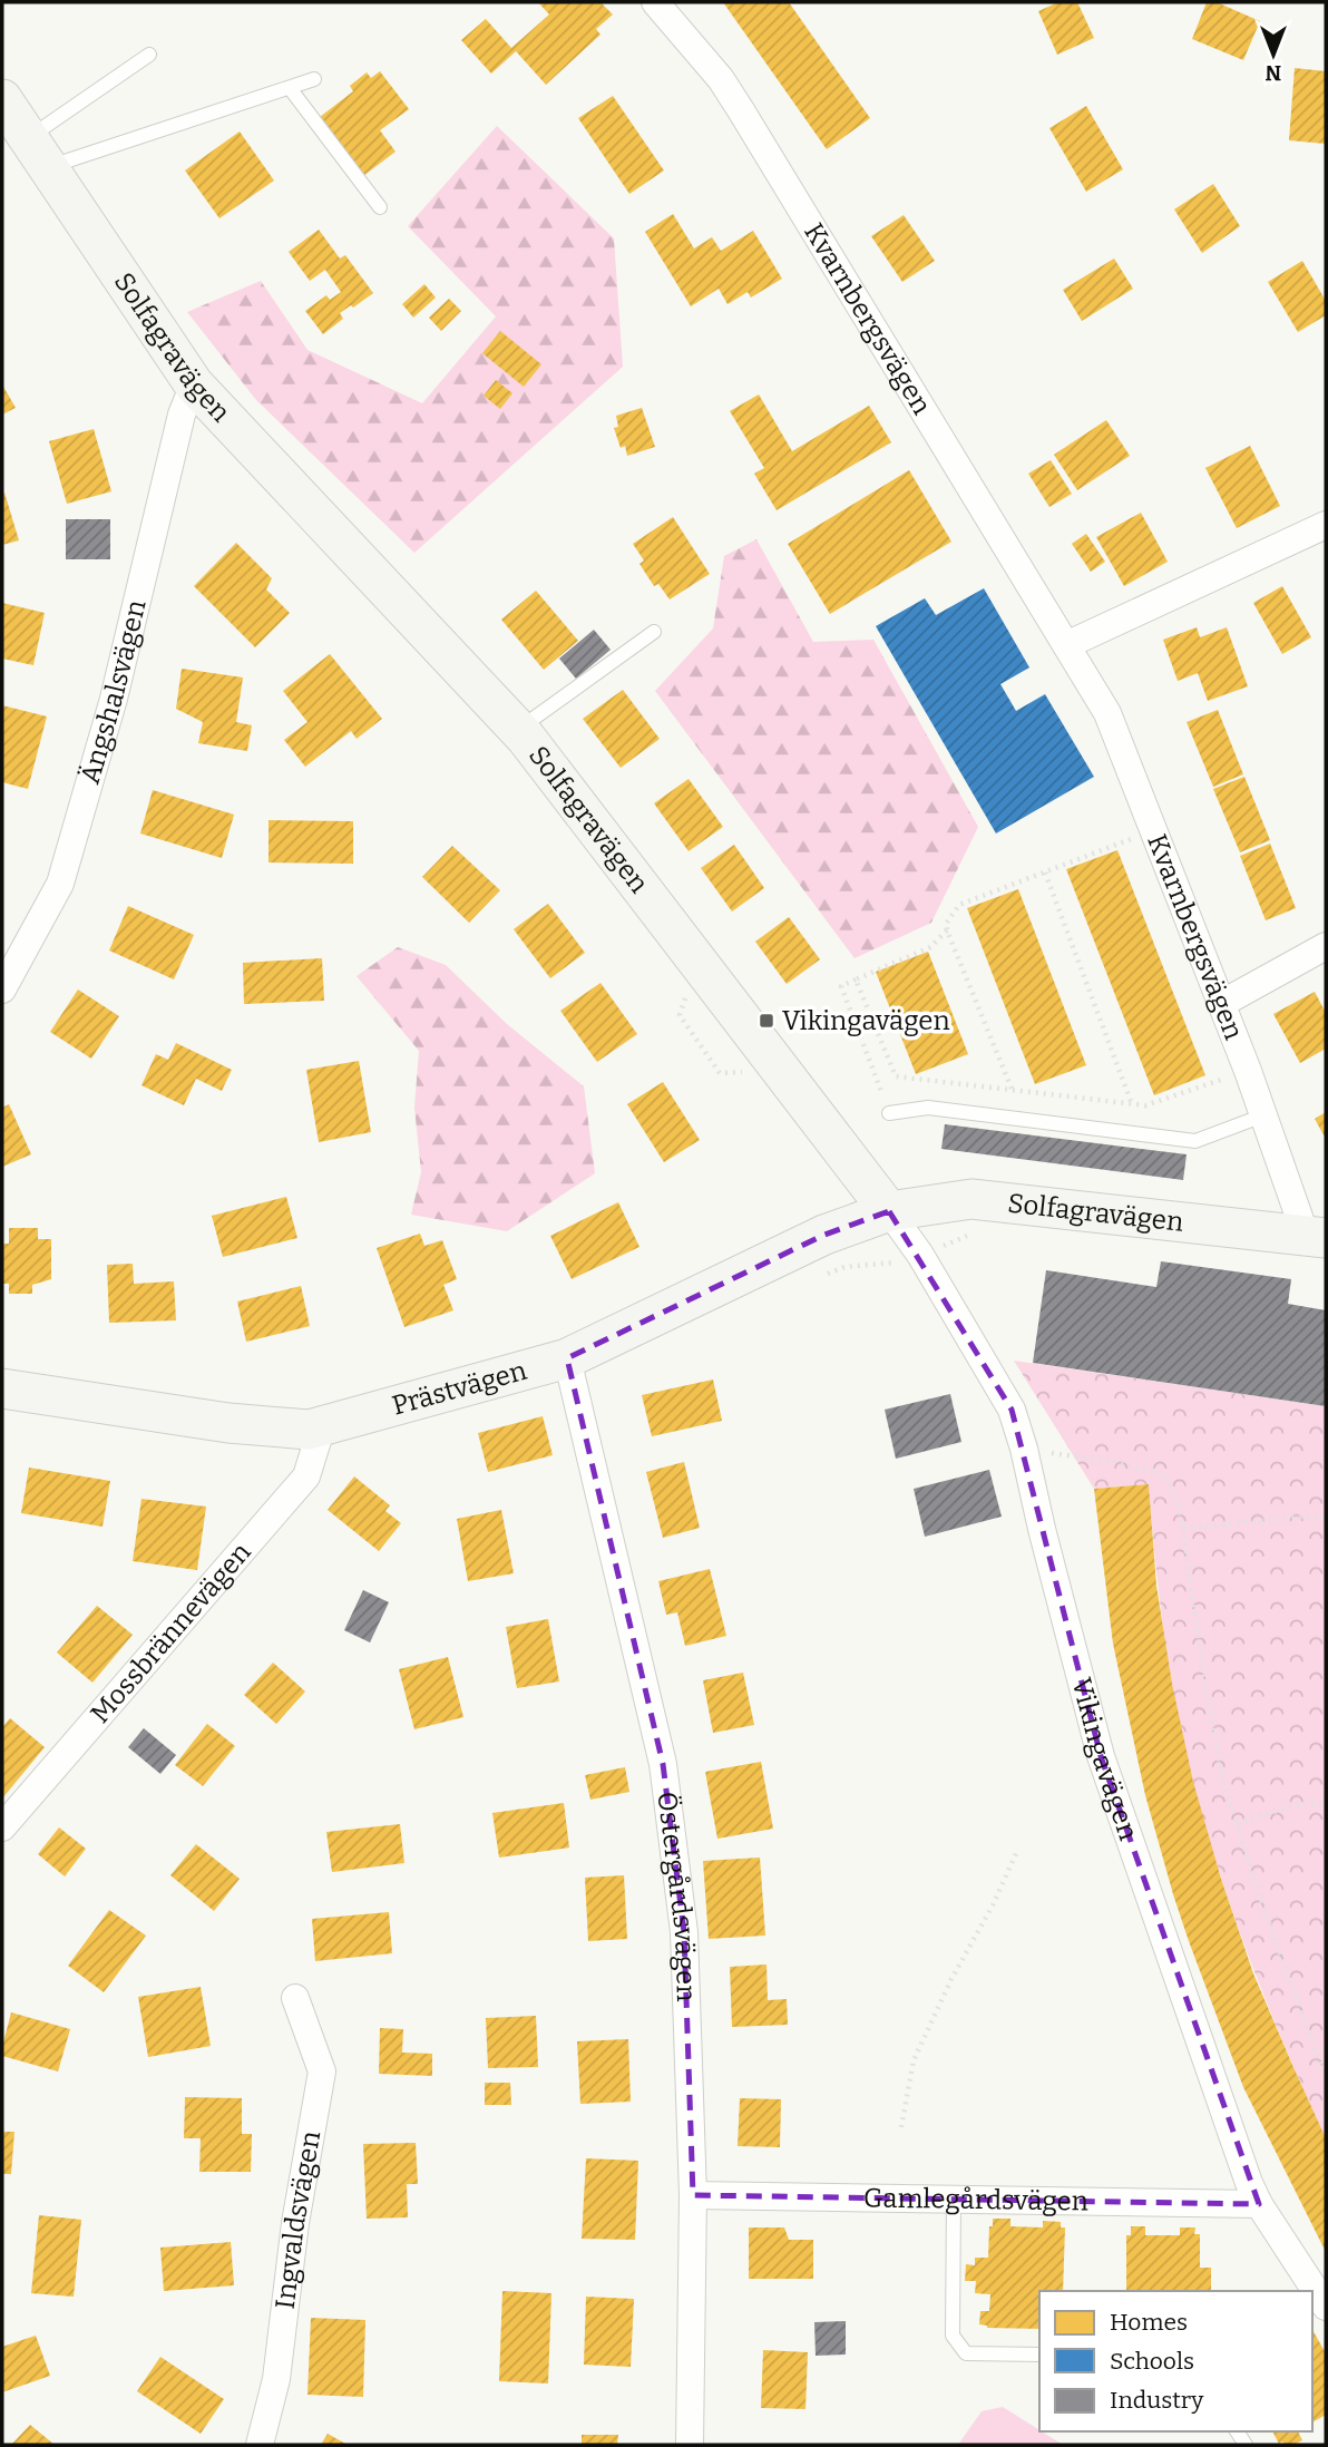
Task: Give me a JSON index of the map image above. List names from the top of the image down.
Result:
{
  "streets": {
    "street": [
      "Kvarnbergsvägen",
      "Solfagravägen",
      "Ängshalsvägen",
      "Prästvägen",
      "Mossbrännevägen",
      "Vikingavägen",
      "Östergårdsvägen",
      "Gamlegårdsvägen",
      "Ingvaldsvägen"
    ]
  },
  "crossings": [
    ["Kvarnbergsvägen", "Solfagravägen"],
    ["Solfagravägen", "Ängshalsvägen"],
    ["Solfagravägen", "Prästvägen"],
    ["Solfagravägen", "Vikingavägen"],
    ["Prästvägen", "Mossbrännevägen"],
    ["Prästvägen", "Vikingavägen"],
    ["Prästvägen", "Östergårdsvägen"],
    ["Vikingavägen", "Gamlegårdsvägen"],
    ["Östergårdsvägen", "Gamlegårdsvägen"]
  ],
  "places": {
    "transit": ["Vikingavägen"]
  },
  "legend": ["Homes", "Schools", "Industry"],
  "north": "bottom"
}
